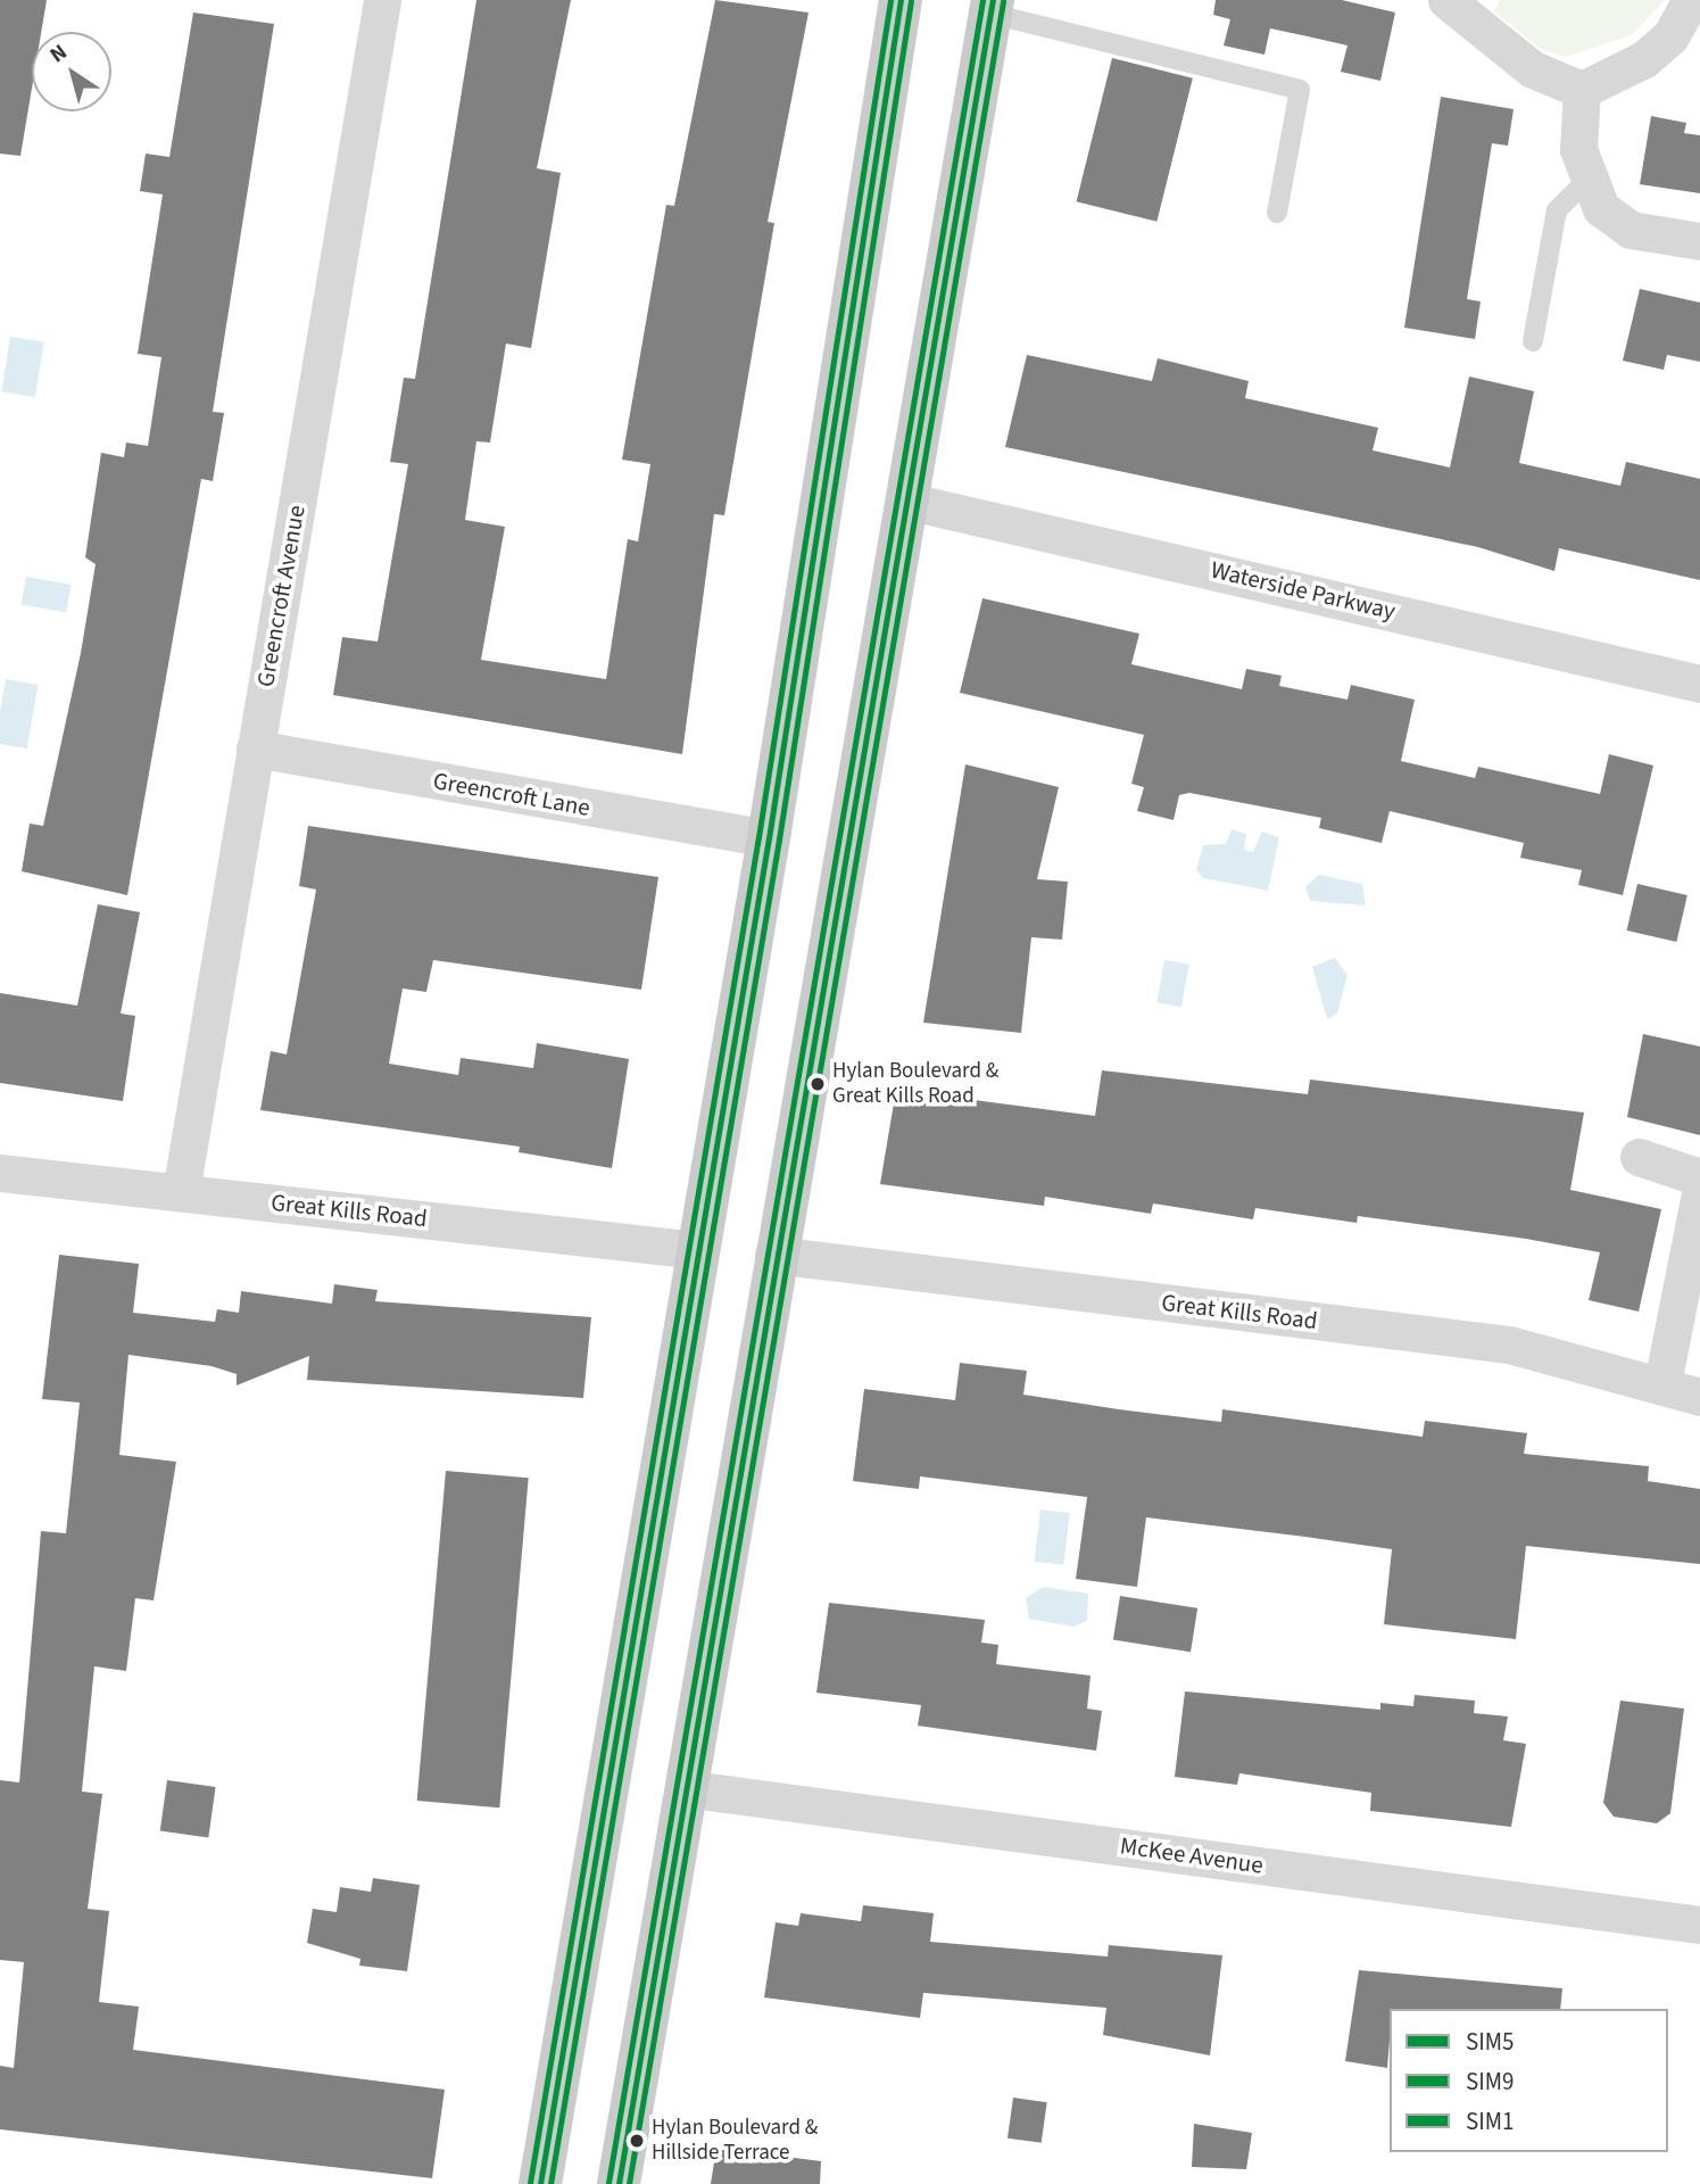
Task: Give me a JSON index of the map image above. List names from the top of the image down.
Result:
{
  "streets": {
    "street": [
      "Waterside Parkway",
      "Greencroft Avenue",
      "Greencroft Lane",
      "Great Kills Road",
      "McKee Avenue"
    ]
  },
  "crossings": [
    ["Greencroft Avenue", "Greencroft Lane"],
    ["Greencroft Avenue", "Great Kills Road"]
  ],
  "places": ["Hylan Boulevard & Great Kills Road", "Hylan Boulevard & Hillside Terrace"],
  "lines": ["transit line SIM5", "transit line SIM1", "transit line SIM9"],
  "legend": ["SIM5", "SIM9", "SIM1"],
  "north": "top left"
}
